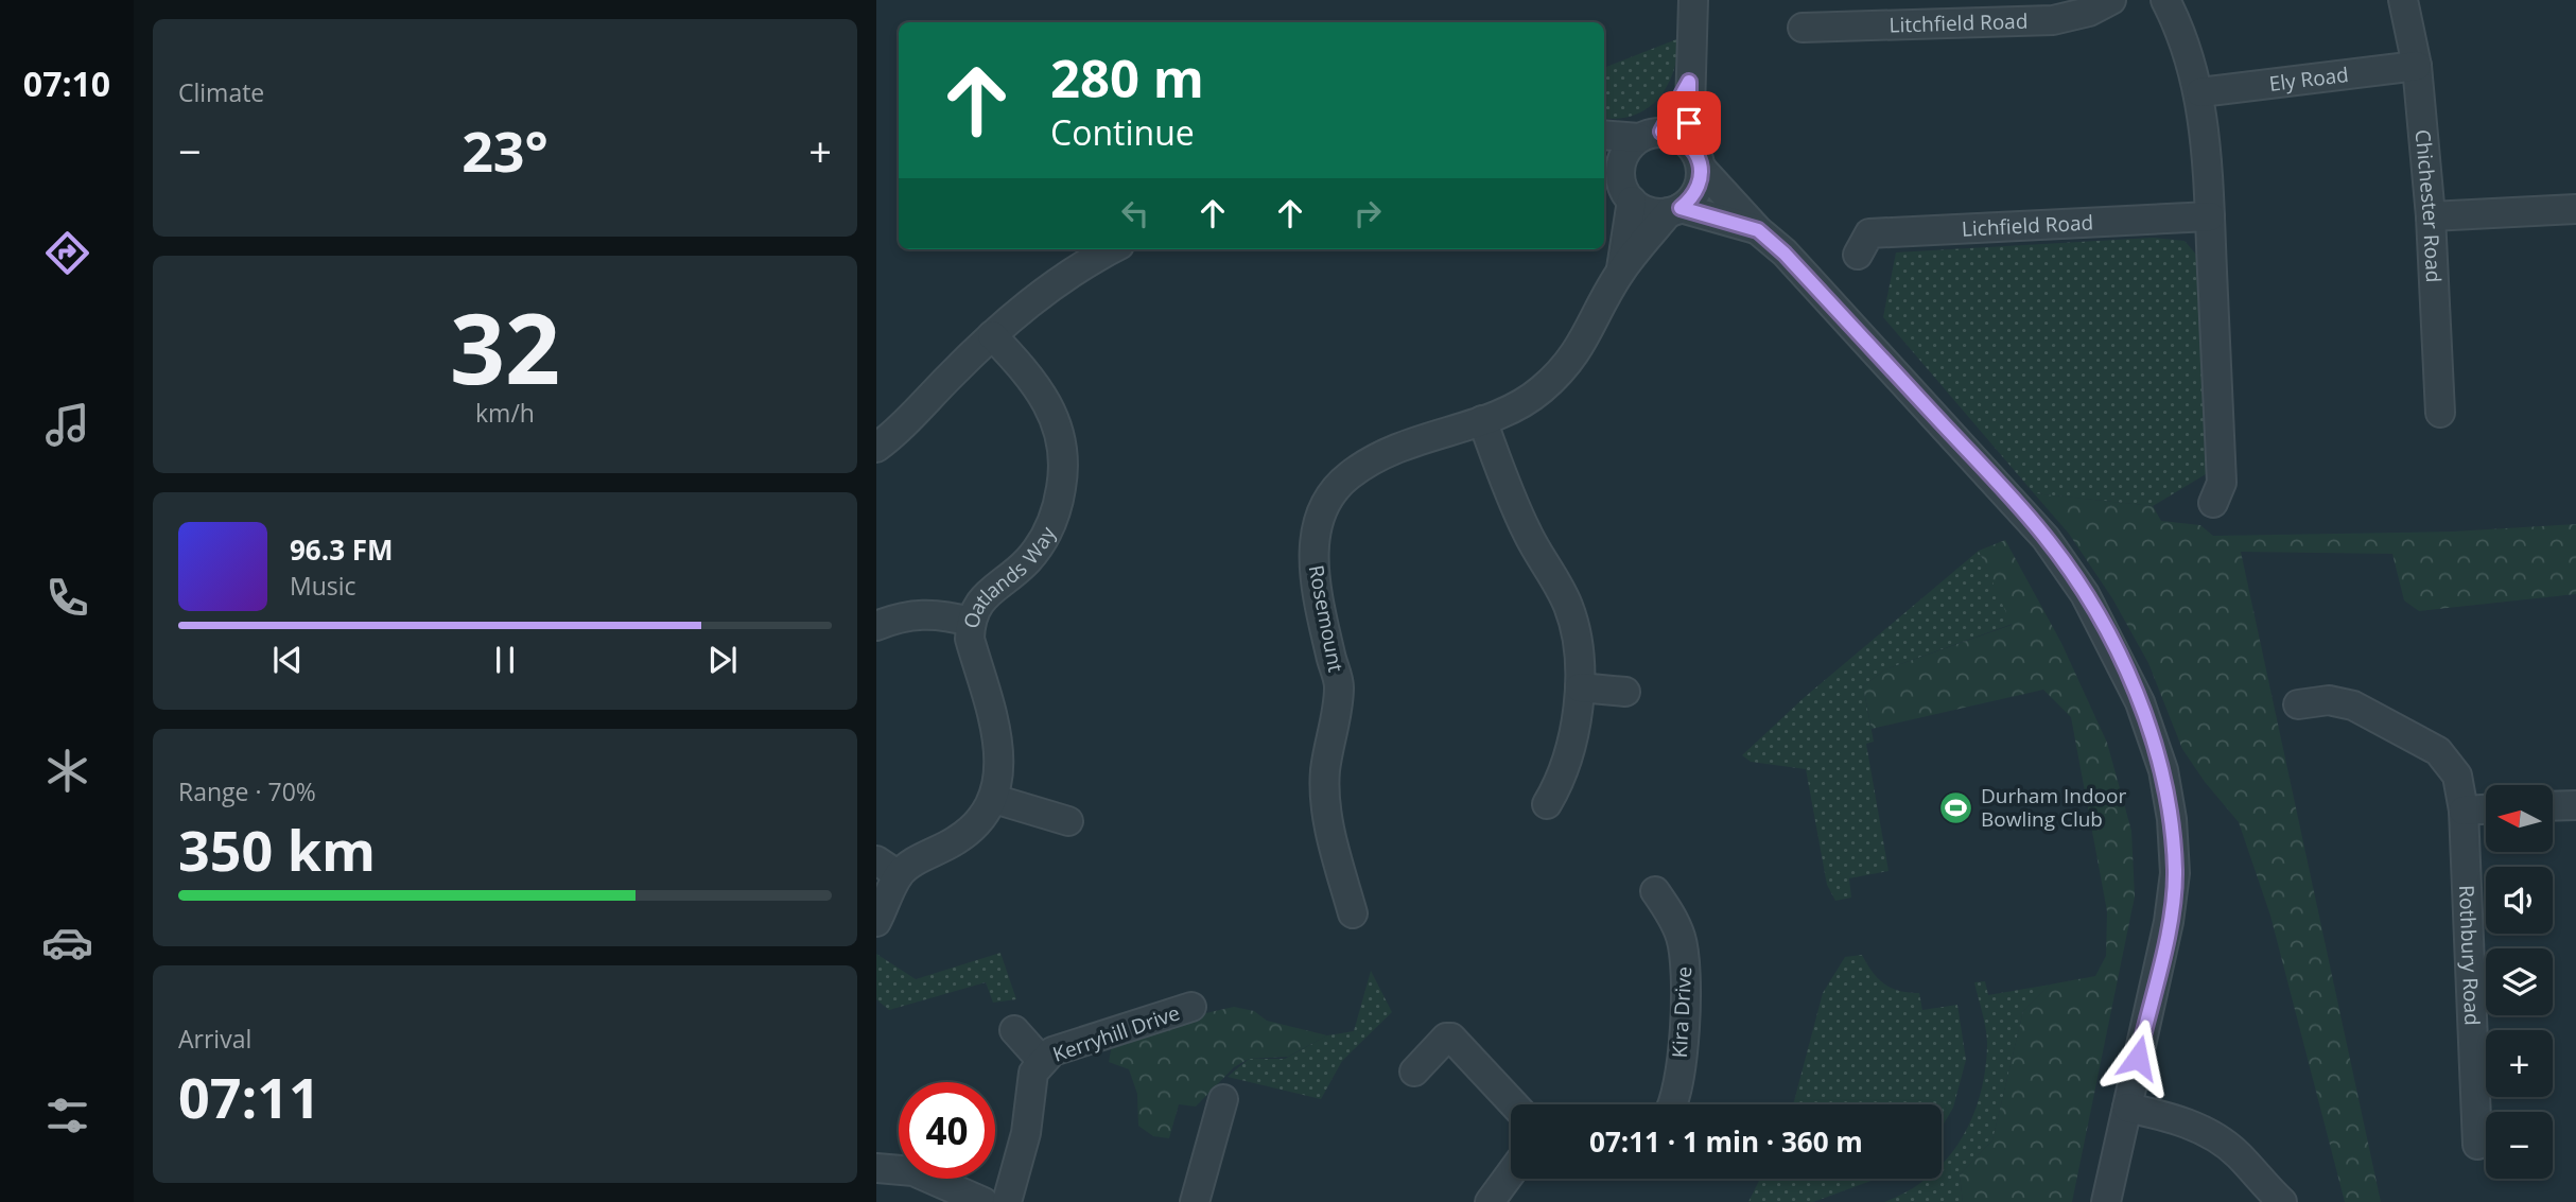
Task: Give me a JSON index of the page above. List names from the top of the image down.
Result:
{
  "streets": {
    "street": [
      "Litchfield Road",
      "Ely Road",
      "Chichester Road",
      "Lichfield Road",
      "Oatlands Way",
      "Rosemount",
      "Rothbury Road",
      "Kira Drive",
      "Kerryhill Drive"
    ]
  },
  "crossings": [
    ["Ely Road", "Chichester Road"]
  ],
  "places": {
    "sports": ["Durham Indoor Bowling Club"]
  },
  "north": "left",
  "page": {
    "tabs": "07:10",
    "tile": [
      "Climate",
      ["32", "km/h"],
      ["Range · 70%", "350 km"],
      ["Arrival", "07:11"]
    ],
    "turn": ["280 m", "Continue"],
    "heat": ["−", "23°", "+"],
    "song": ["96.3 FM", "Music"],
    "map_buttons": ["+", "−"],
    "limit": "40",
    "trip": "07:11 · 1 min · 360 m"
  }
}
